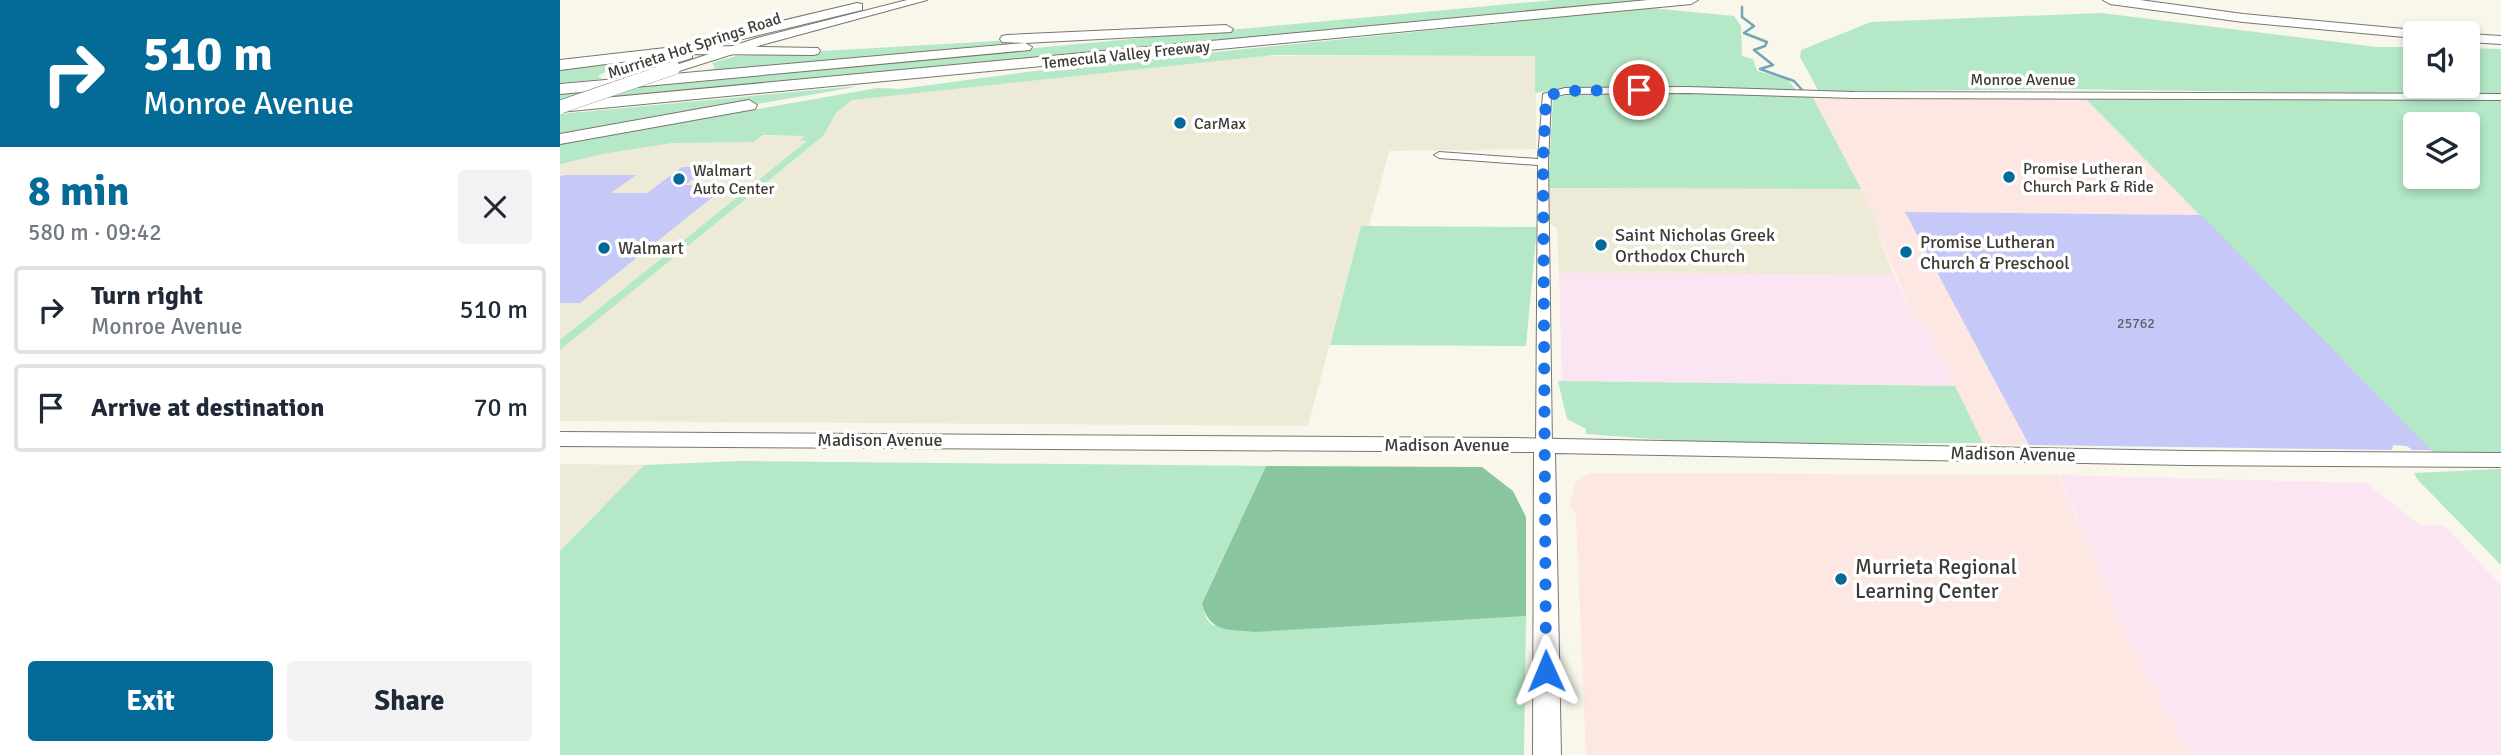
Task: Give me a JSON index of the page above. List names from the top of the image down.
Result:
{
  "streets": {
    "highway": ["Temecula Valley Freeway"],
    "main road": ["Murrieta Hot Springs Road"],
    "street": ["Monroe Avenue", "Madison Avenue"]
  },
  "crossings": [
    ["Murrieta Hot Springs Road", "Temecula Valley Freeway"]
  ],
  "places": [
    "CarMax",
    "Promise Lutheran Church Park & Ride",
    "Walmart Auto Center",
    "Saint Nicholas Greek Orthodox Church",
    "Walmart",
    "Promise Lutheran Church & Preschool",
    "Murrieta Regional Learning Center"
  ],
  "house_numbers": ["25762"],
  "page": {
    "turn": ["510 m", "Monroe Avenue"],
    "heading": ["8 min", "580 m · 09:42"],
    "list": [
      {
        "name": "Turn right",
        "note": "Monroe Avenue",
        "value": "510 m"
      },
      {
        "name": "Arrive at destination",
        "value": "70 m"
      }
    ],
    "buttons": ["Exit", "Share"]
  }
}
